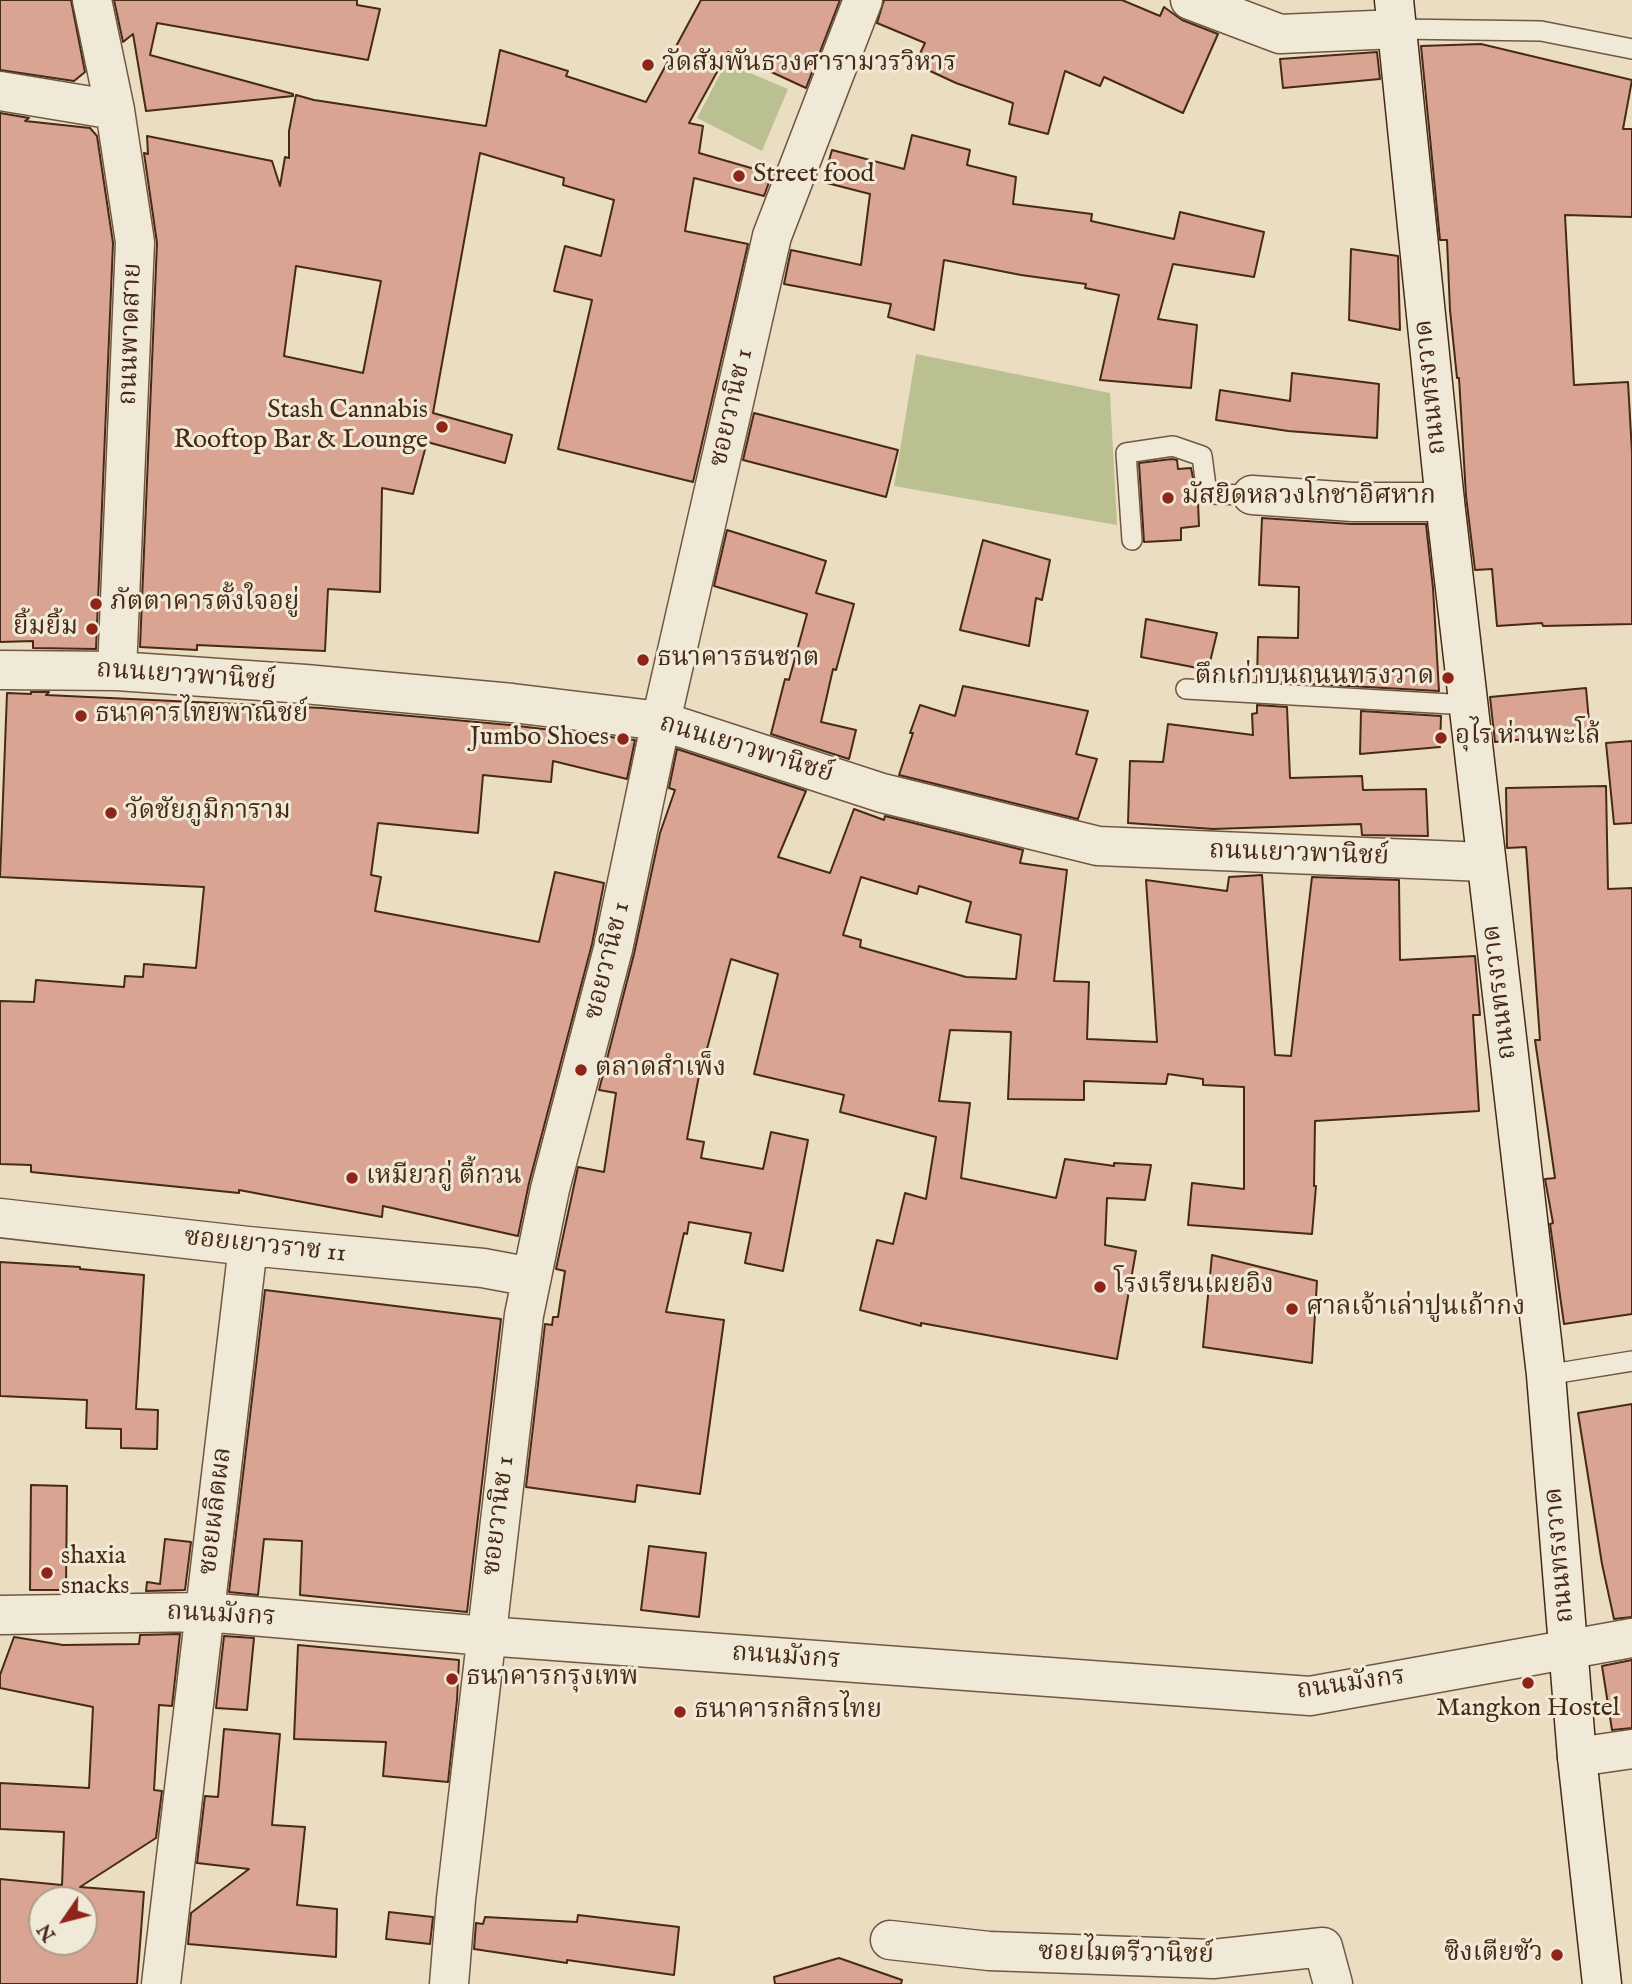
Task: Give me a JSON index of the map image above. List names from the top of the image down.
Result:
{
  "streets": {
    "street": [
      "ถนนพาดสาย",
      "ถนนทรงวาด",
      "ซอยวานิช 1",
      "ถนนเยาวพานิชย์",
      "ซอยเยาวราช 11",
      "ซอยผลิตผล",
      "ถนนมังกร",
      "ซอยไมตรีวานิชย์"
    ]
  },
  "crossings": [
    ["ถนนพาดสาย", "ถนนเยาวพานิชย์"],
    ["ถนนทรงวาด", "ถนนเยาวพานิชย์"],
    ["ถนนทรงวาด", "ถนนมังกร"],
    ["ซอยวานิช 1", "ถนนเยาวพานิชย์"],
    ["ซอยวานิช 1", "ซอยเยาวราช 11"],
    ["ซอยวานิช 1", "ถนนมังกร"],
    ["ซอยเยาวราช 11", "ซอยผลิตผล"],
    ["ซอยผลิตผล", "ถนนมังกร"]
  ],
  "places": [
    "วัดสัมพันธวงศารามวรวิหาร",
    "Street food",
    "Stash Cannabis Rooftop Bar & Lounge",
    "มัสยิดหลวงโกชาอิศหาก",
    "ภัตตาคารตั้งใจอยู่",
    "ยิ้มยิ้ม",
    "ธนาคารธนชาต",
    "ตึกเก่าบนถนนทรงวาด",
    "ธนาคารไทยพาณิชย์",
    "อุไร ห่านพะโล้",
    "Jumbo Shoes",
    "วัดชัยภูมิการาม",
    "ตลาดสำเพ็ง",
    "เหมียวกู่ ตี้กวน",
    "โรงเรียนเผยอิง",
    "ศาลเจ้าเล่าปูนเถ้ากง",
    "shaxia snacks",
    "ธนาคารกรุงเทพ",
    "Mangkon Hostel",
    "ธนาคารกสิกรไทย",
    "ซิงเตียซัว"
  ],
  "north": "bottom left"
}
